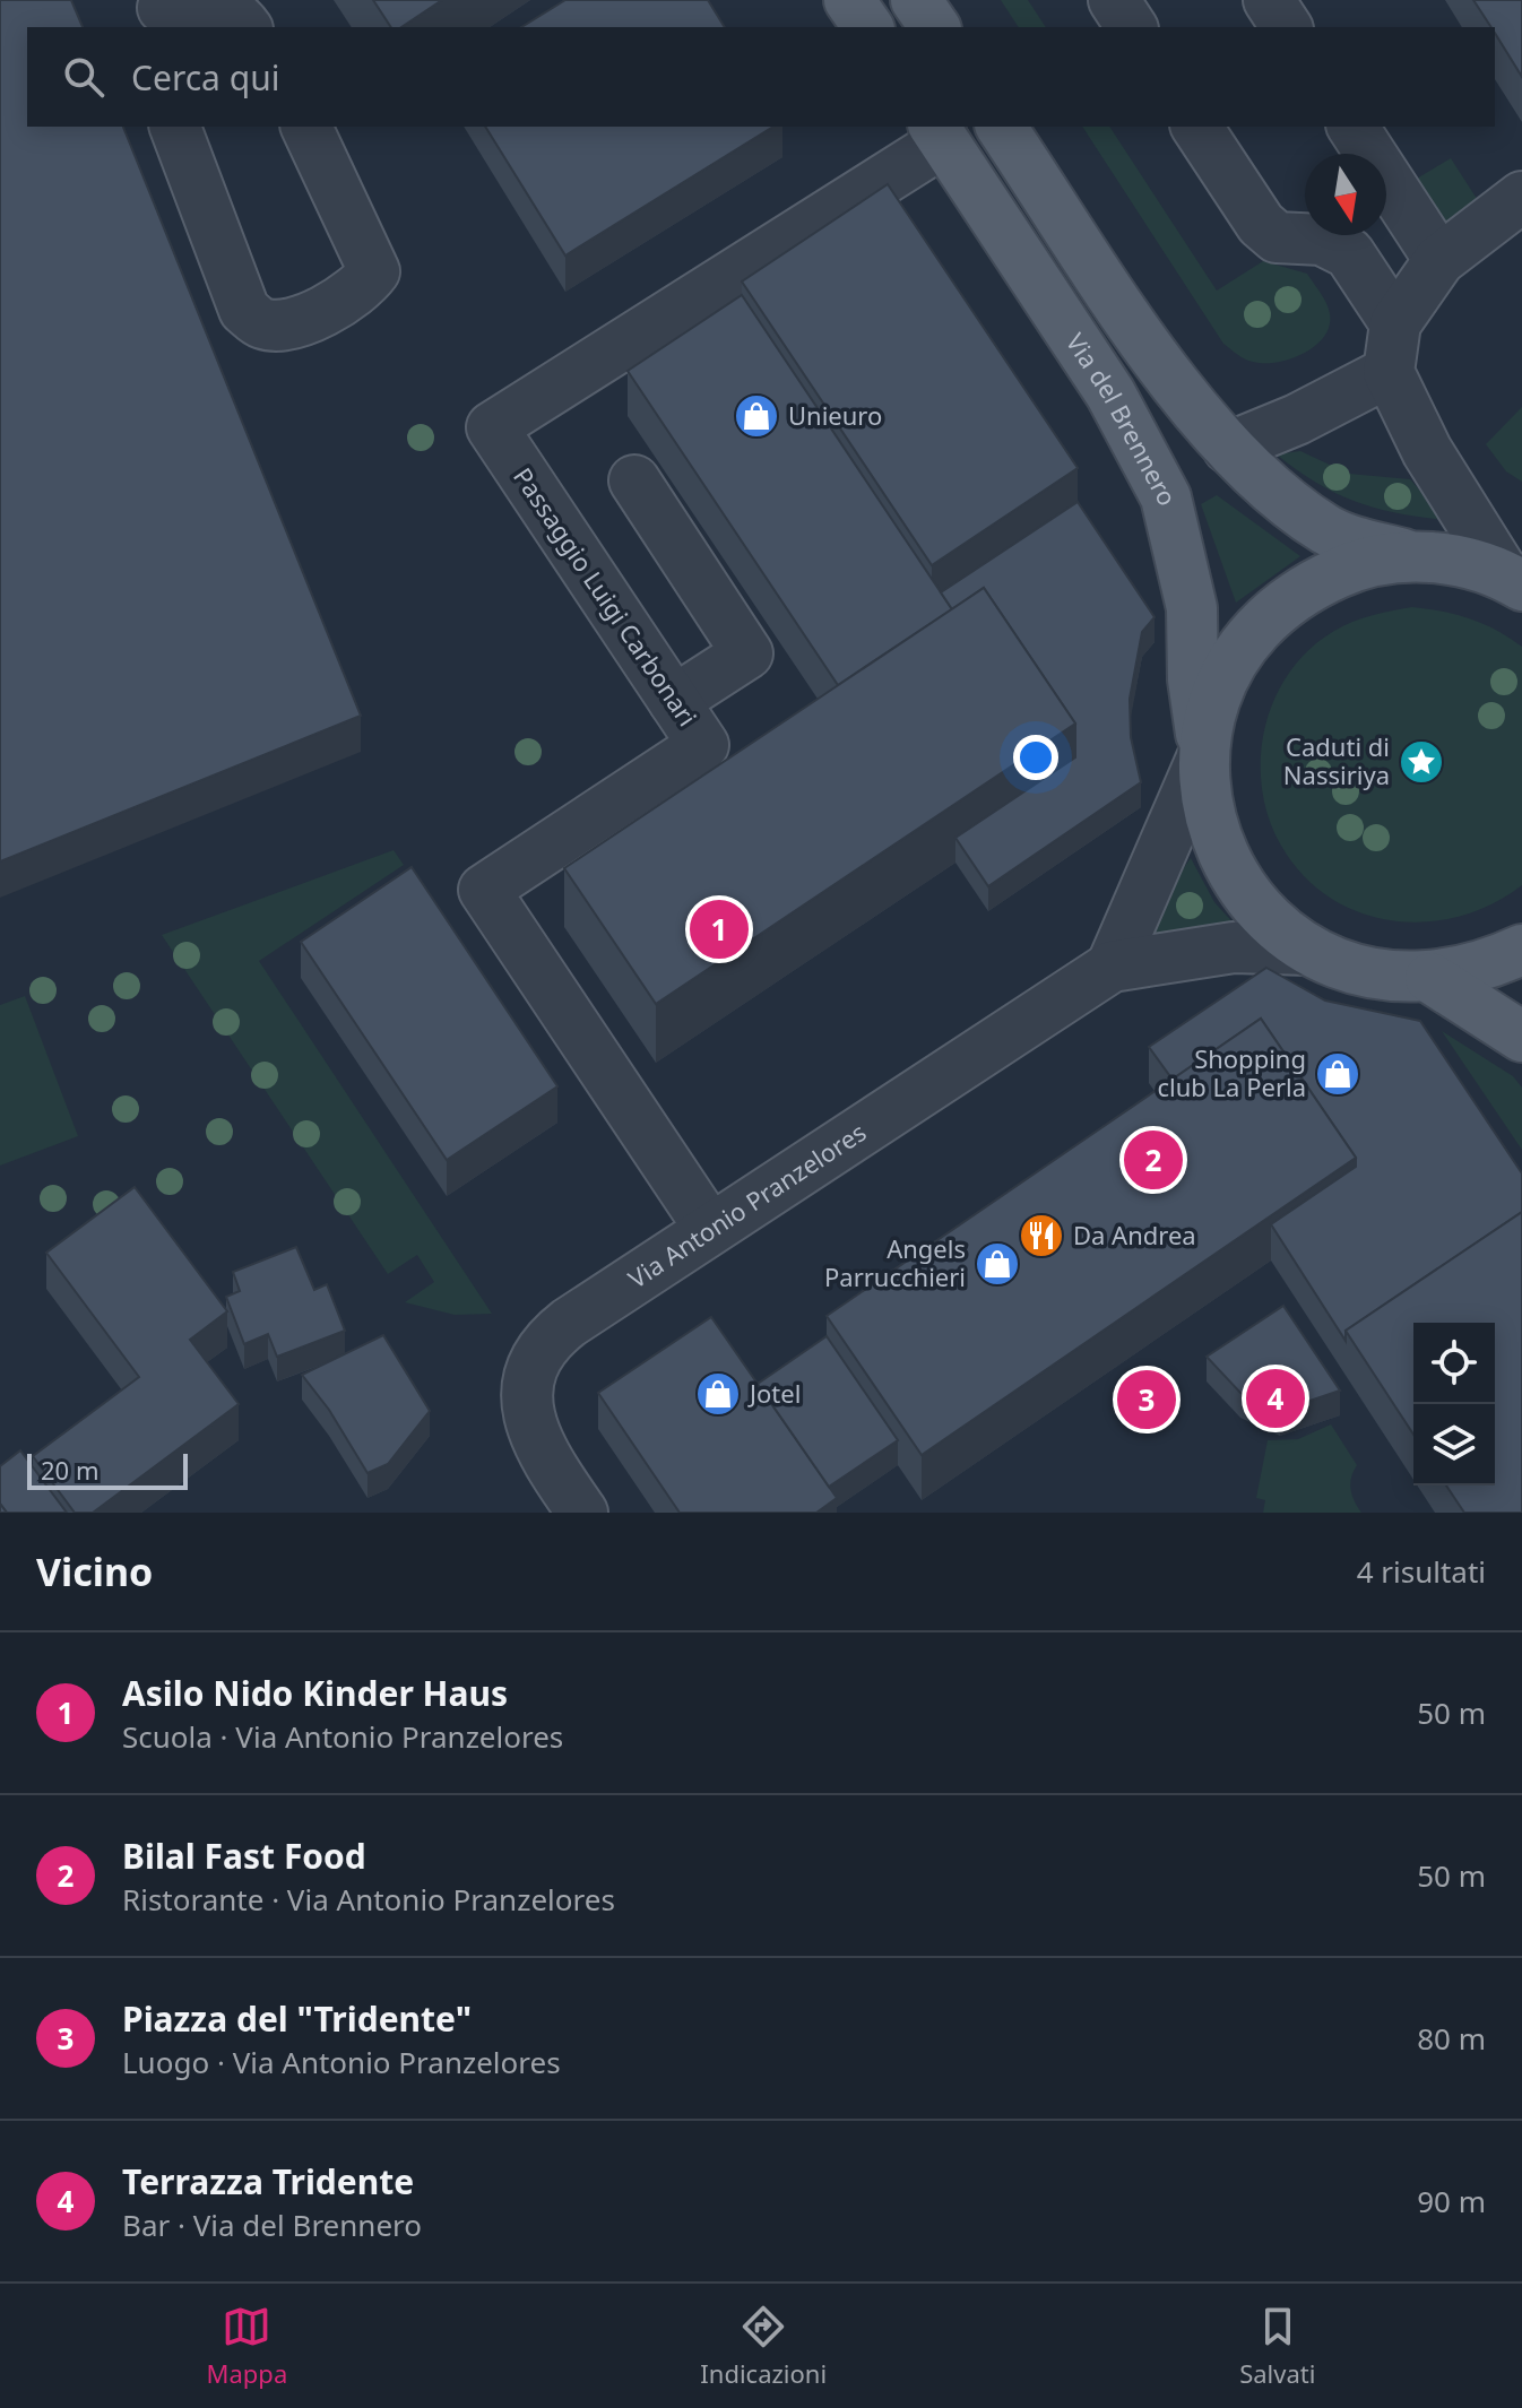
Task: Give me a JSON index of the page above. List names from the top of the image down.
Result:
{
  "streets": {
    "main road": ["Via del Brennero"],
    "street": ["Passaggio Luigi Carbonari", "Via Antonio Pranzelores"]
  },
  "crossings": [
    ["Via del Brennero", "Passaggio Luigi Carbonari"],
    ["Passaggio Luigi Carbonari", "Via Antonio Pranzelores"]
  ],
  "places": {
    "shop": [
      "Unieuro",
      "Shopping club La Perla",
      "Angels Parrucchieri",
      "Jotel"
    ],
    "place": ["Caduti di Nassiriya"],
    "restaurant": ["Da Andrea"]
  },
  "scale_bar": "20 m",
  "north": "bottom",
  "page": {
    "search": "Cerca qui",
    "pins": [
      "1",
      "2",
      "4",
      "3"
    ],
    "scale": "20 m",
    "heading": ["Vicino", "4 risultati"],
    "list": [
      {
        "mark": "1",
        "name": "Asilo Nido Kinder Haus",
        "note": "Scuola · Via Antonio Pranzelores",
        "value": "50 m"
      },
      {
        "mark": "2",
        "name": "Bilal Fast Food",
        "note": "Ristorante · Via Antonio Pranzelores",
        "value": "50 m"
      },
      {
        "mark": "3",
        "name": "Piazza del \"Tridente\"",
        "note": "Luogo · Via Antonio Pranzelores",
        "value": "80 m"
      },
      {
        "mark": "4",
        "name": "Terrazza Tridente",
        "note": "Bar · Via del Brennero",
        "value": "90 m"
      }
    ],
    "nav": ["Mappa", "Indicazioni", "Salvati"]
  }
}
